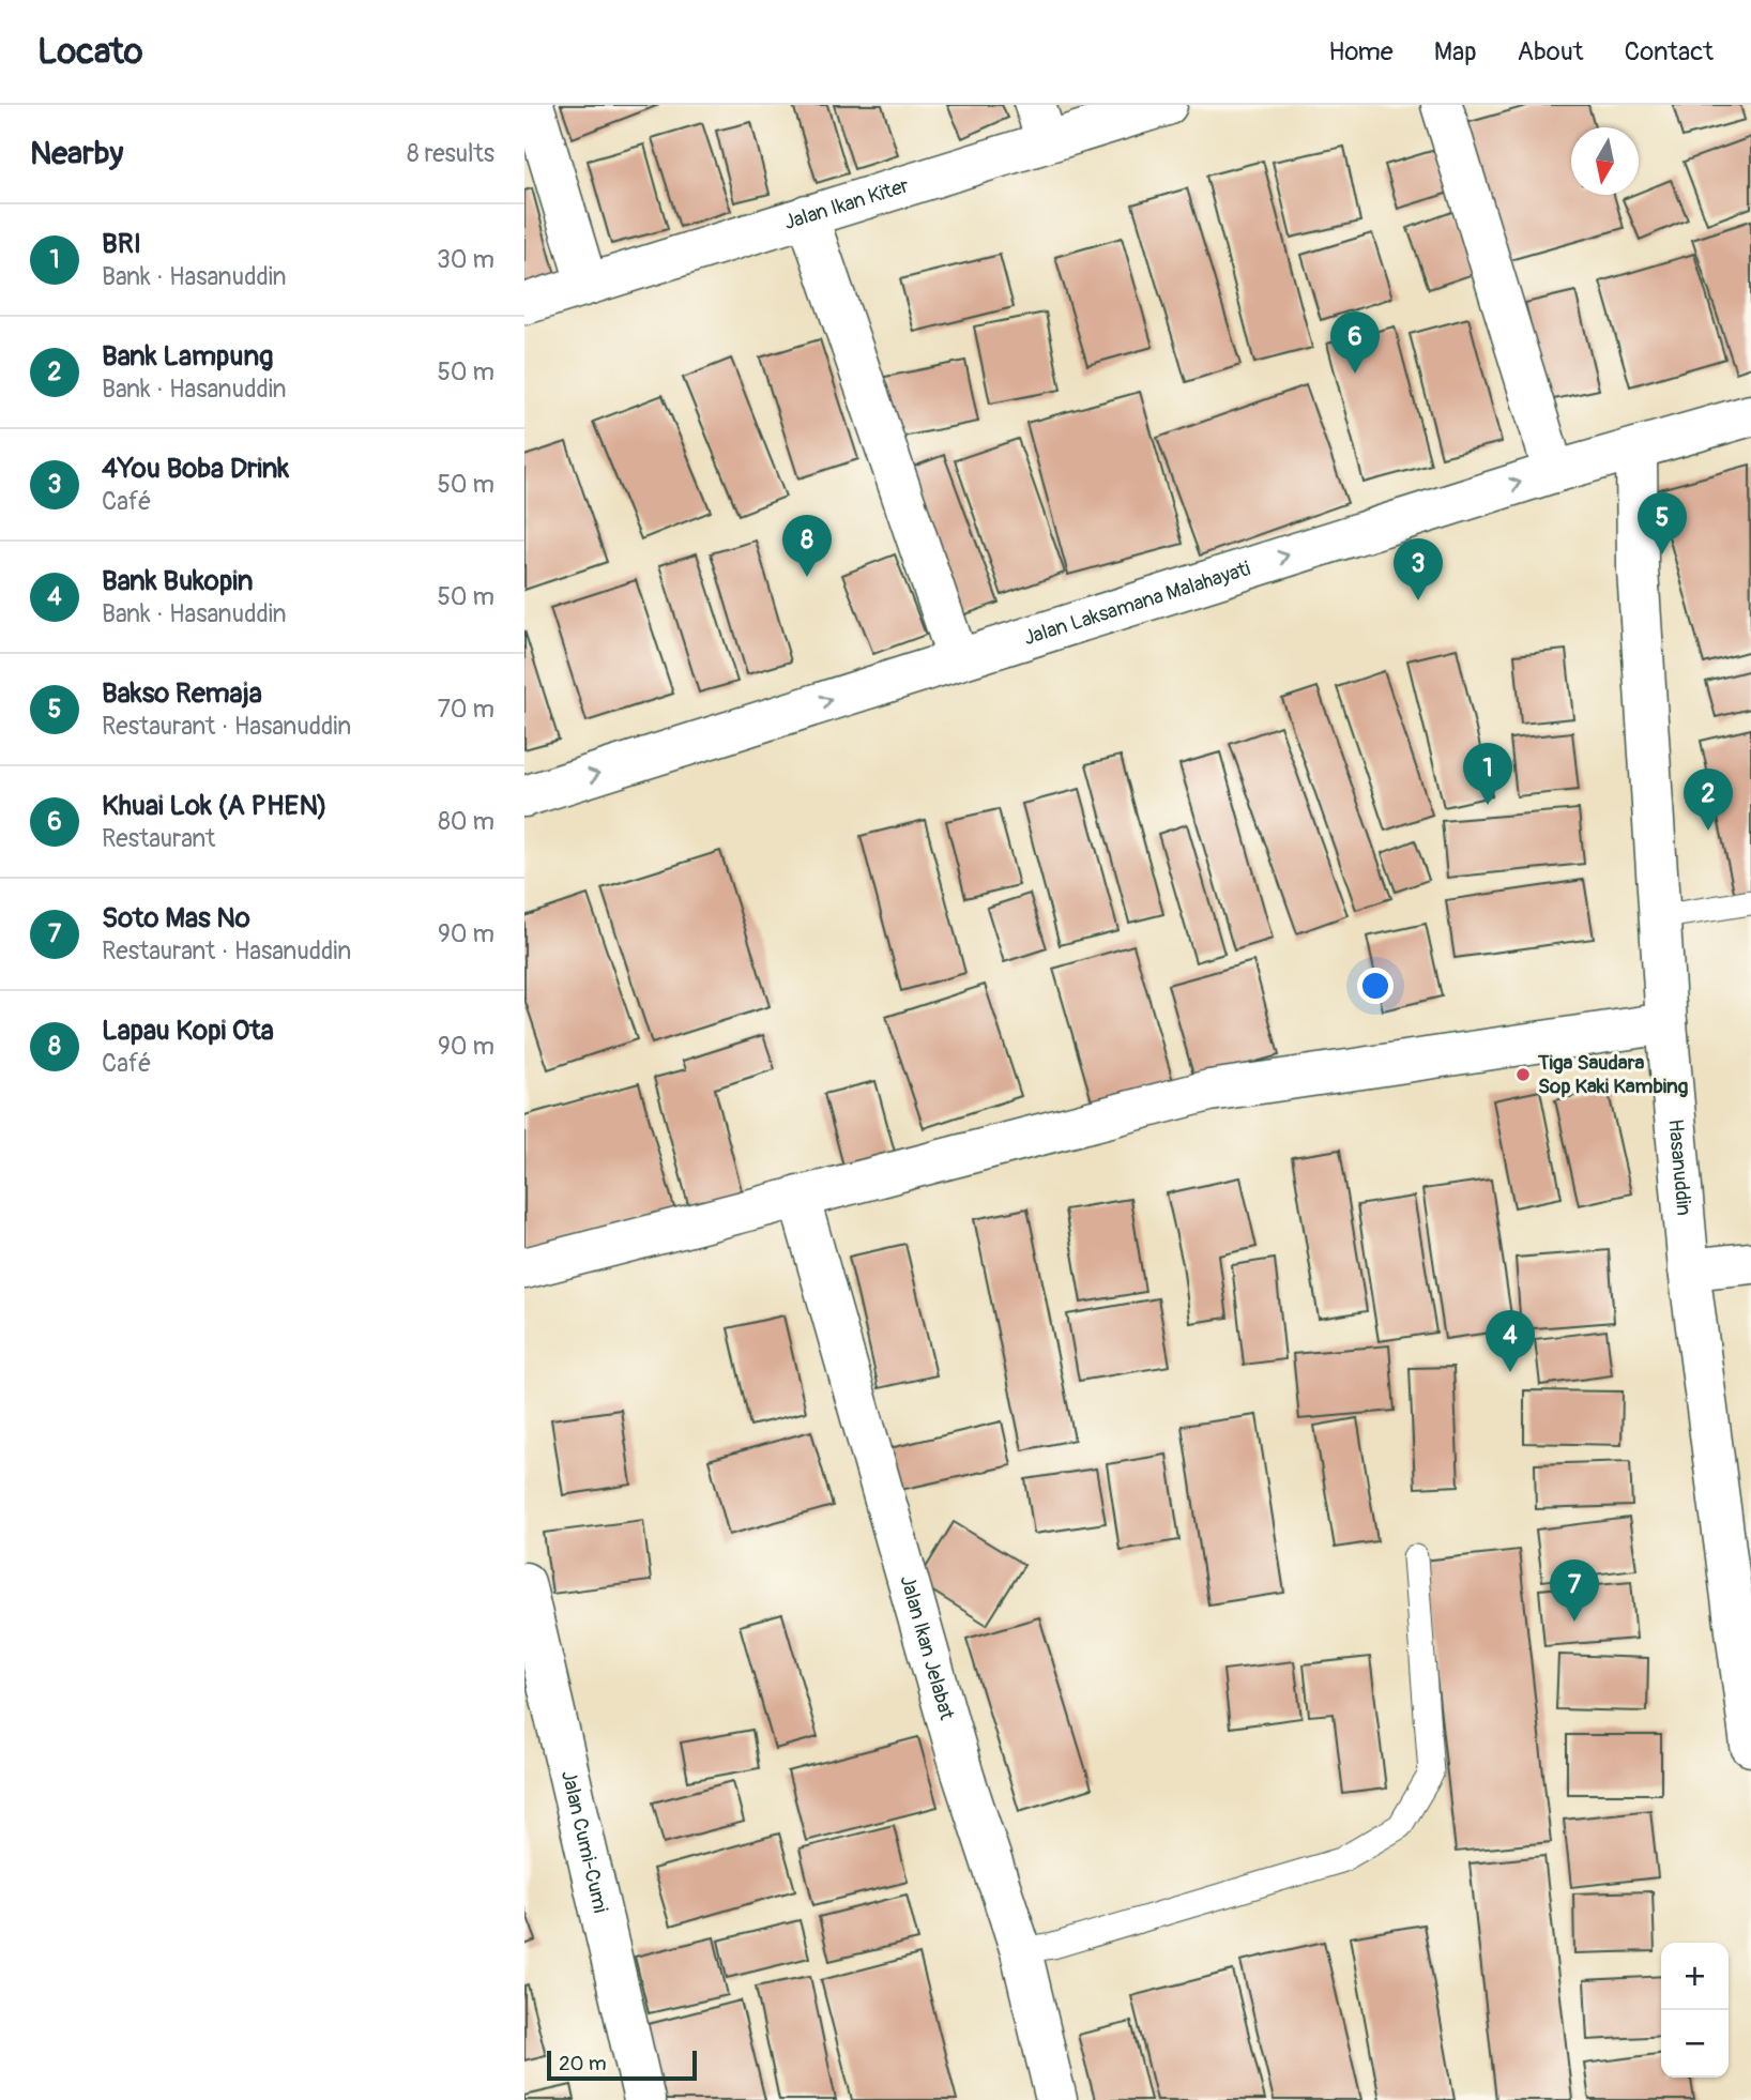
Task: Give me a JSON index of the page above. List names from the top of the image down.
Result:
{
  "streets": {
    "main road": [
      "Jalan Ikan Kiter",
      "Jalan Laksamana Malahayati",
      "Hasanuddin",
      "Jalan Ikan Jelabat",
      "Jalan Cumi-Cumi"
    ]
  },
  "crossings": [
    ["Jalan Laksamana Malahayati", "Hasanuddin"]
  ],
  "one_way": ["Jalan Laksamana Malahayati"],
  "places": ["Tiga Saudara Sop Kaki Kambing"],
  "scale_bar": "20 m",
  "north": "bottom",
  "page": {
    "header": "Locato",
    "nav": [
      "Home",
      "Map",
      "About",
      "Contact"
    ],
    "heading": ["Nearby", "8 results"],
    "list": [
      {
        "mark": "1",
        "name": "BRI",
        "note": "Bank · Hasanuddin",
        "value": "30 m"
      },
      {
        "mark": "2",
        "name": "Bank Lampung",
        "note": "Bank · Hasanuddin",
        "value": "50 m"
      },
      {
        "mark": "3",
        "name": "4You Boba Drink",
        "note": "Café",
        "value": "50 m"
      },
      {
        "mark": "4",
        "name": "Bank Bukopin",
        "note": "Bank · Hasanuddin",
        "value": "50 m"
      },
      {
        "mark": "5",
        "name": "Bakso Remaja",
        "note": "Restaurant · Hasanuddin",
        "value": "70 m"
      },
      {
        "mark": "6",
        "name": "Khuai Lok (A PHEN)",
        "note": "Restaurant",
        "value": "80 m"
      },
      {
        "mark": "7",
        "name": "Soto Mas No",
        "note": "Restaurant · Hasanuddin",
        "value": "90 m"
      },
      {
        "mark": "8",
        "name": "Lapau Kopi Ota",
        "note": "Café",
        "value": "90 m"
      }
    ],
    "pins": [
      "6",
      "5",
      "8",
      "3",
      "1",
      "2",
      "4",
      "7"
    ],
    "map_buttons": ["+", "−"],
    "scale": "20 m"
  }
}
